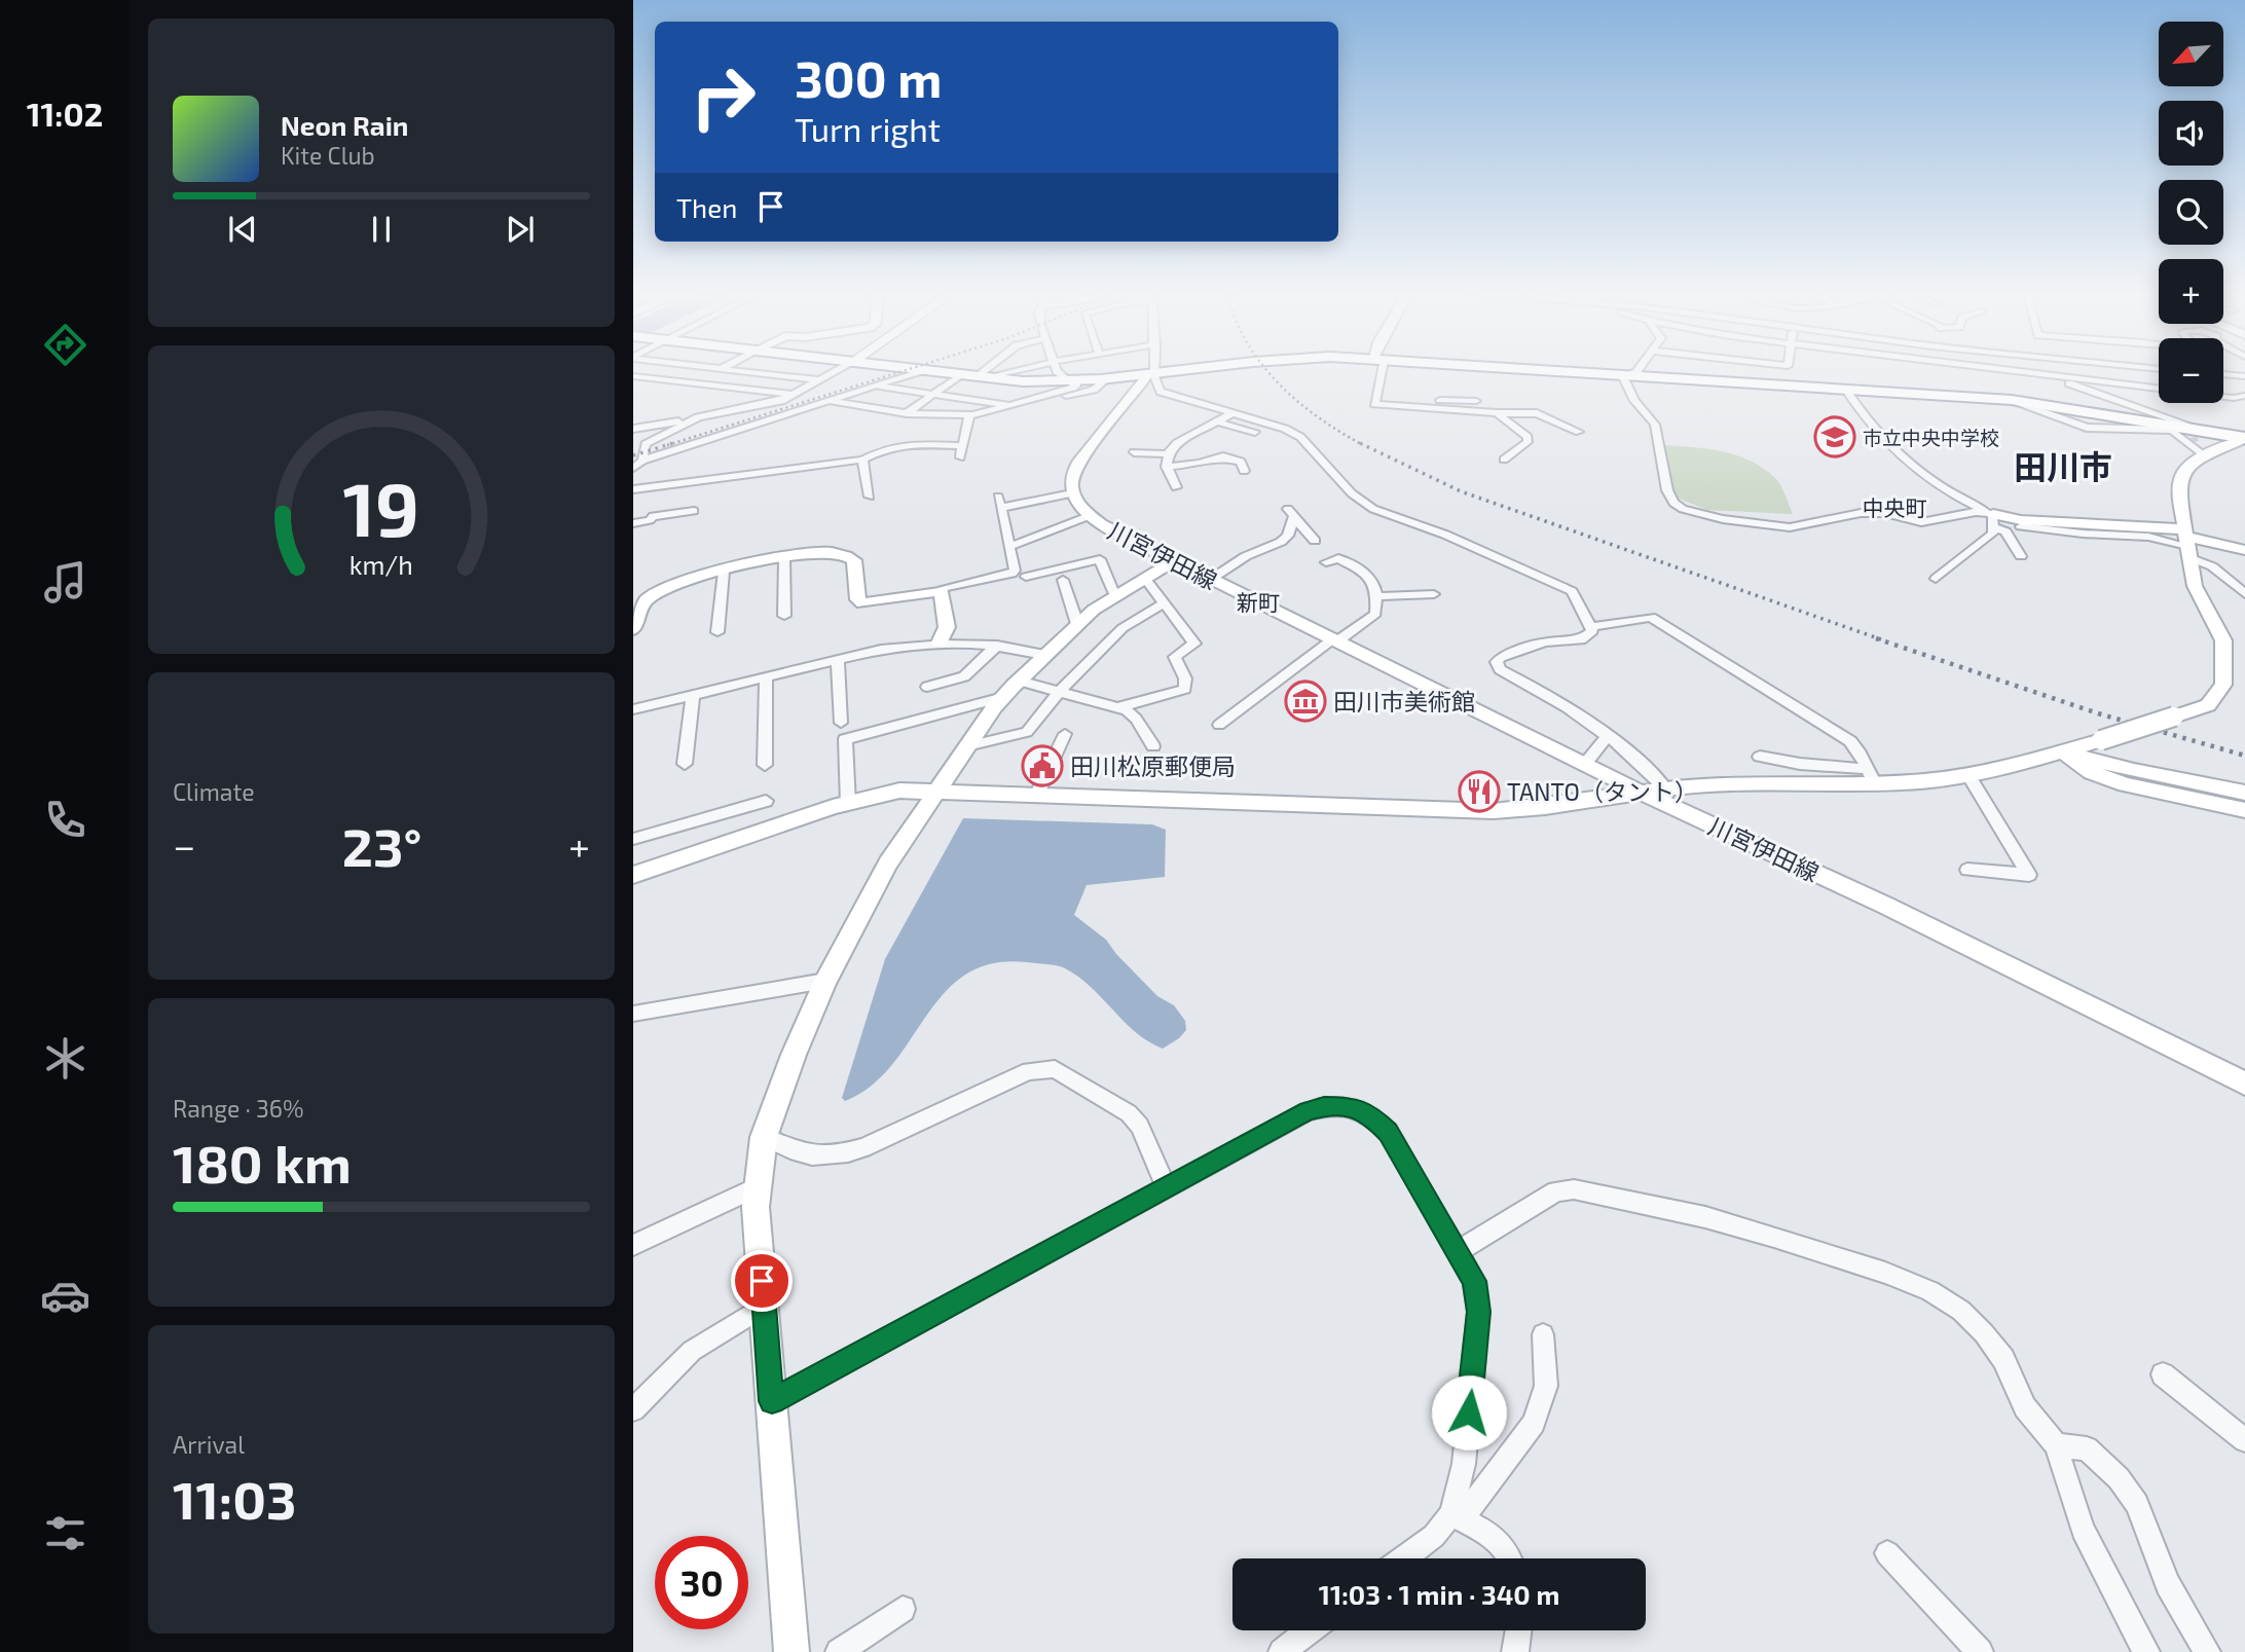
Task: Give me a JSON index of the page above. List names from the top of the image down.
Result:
{
  "streets": {
    "street": ["川宮伊田線"]
  },
  "districts": ["田川市", "中央町", "新町"],
  "places": {
    "school or university": ["市立中央中学校"],
    "museum": ["田川市美術館"],
    "public building": ["田川松原郵便局"],
    "restaurant": ["TANTO（タント）"]
  },
  "north": "bottom left",
  "page": {
    "tabs": "11:02",
    "map_buttons": ["+", "−"],
    "turn": ["300 m", "Turn right"],
    "song": ["Neon Rain", "Kite Club"],
    "then": "Then",
    "tile": [
      "Climate",
      ["Range · 36%", "180 km"],
      ["Arrival", "11:03"]
    ],
    "heat": ["−", "23°", "+"],
    "limit": "30",
    "trip": "11:03 · 1 min · 340 m",
    "gauge": ["19", "km/h"]
  }
}
